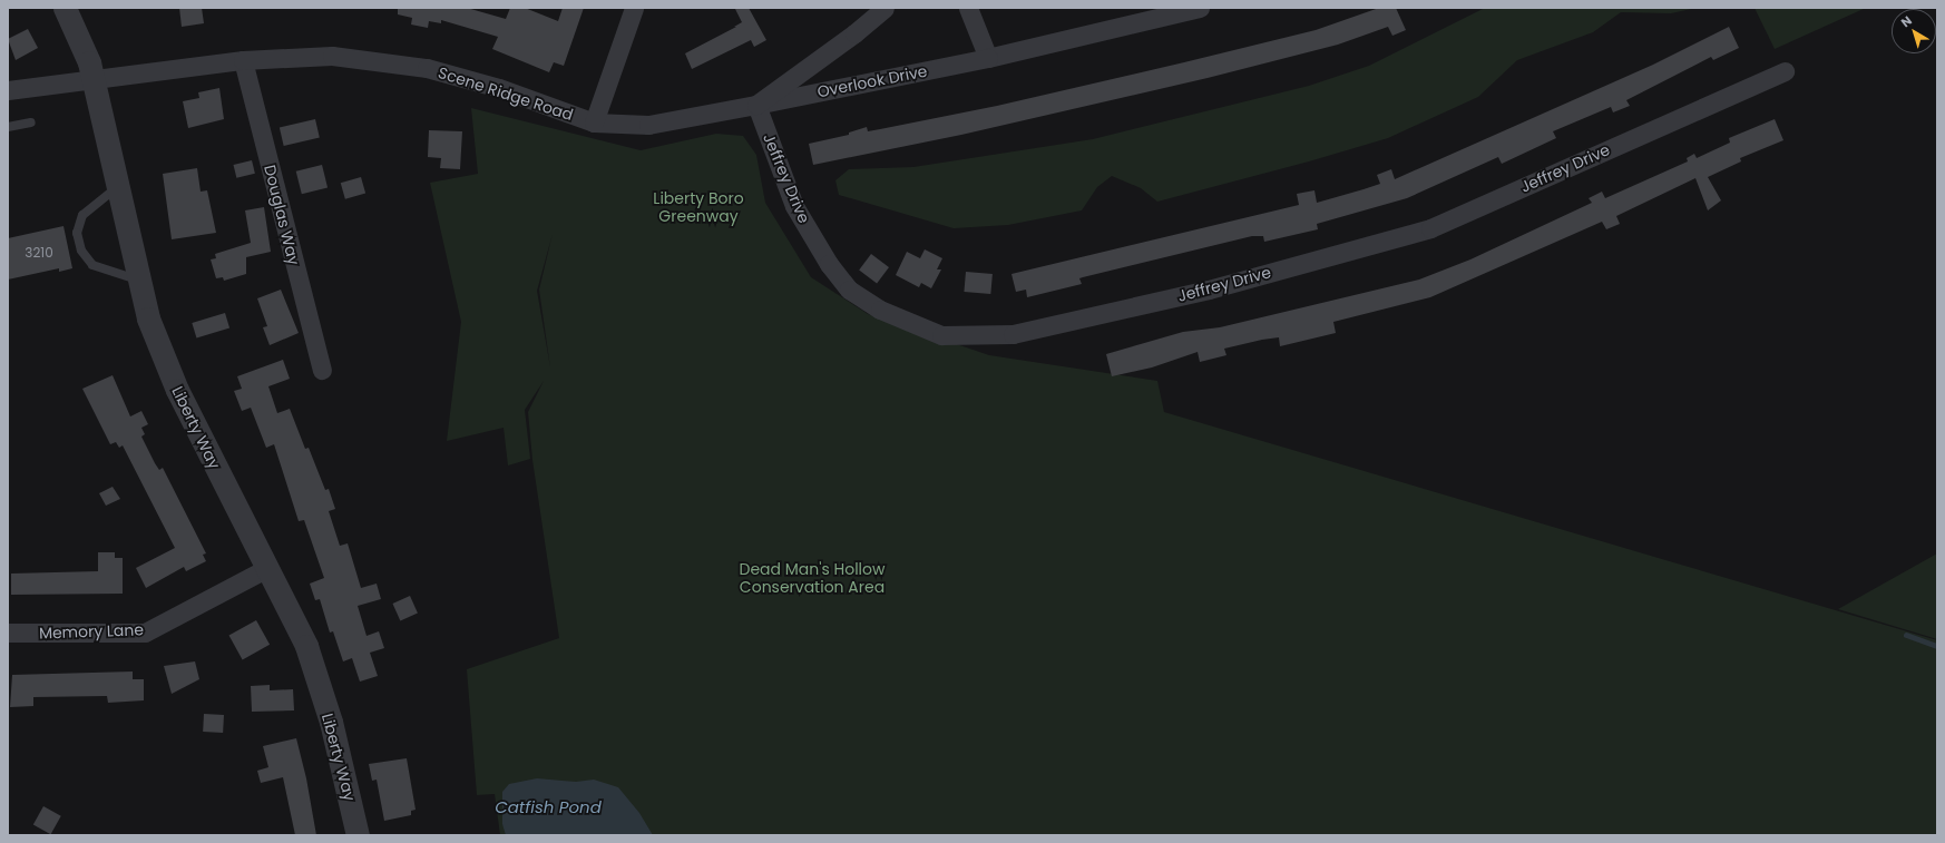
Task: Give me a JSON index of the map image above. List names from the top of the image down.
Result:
{
  "streets": {
    "street": [
      "Overlook Drive",
      "Scene Ridge Road",
      "Jeffrey Drive",
      "Douglas Way",
      "Liberty Way",
      "Memory Lane"
    ]
  },
  "crossings": [
    ["Overlook Drive", "Scene Ridge Road"],
    ["Overlook Drive", "Jeffrey Drive"],
    ["Scene Ridge Road", "Jeffrey Drive"],
    ["Scene Ridge Road", "Douglas Way"],
    ["Scene Ridge Road", "Liberty Way"],
    ["Liberty Way", "Memory Lane"]
  ],
  "water": ["Catfish Pond"],
  "parks": ["Liberty Boro Greenway", "Dead Man's Hollow Conservation Area"],
  "house_numbers": ["3210"],
  "north": "top left"
}
